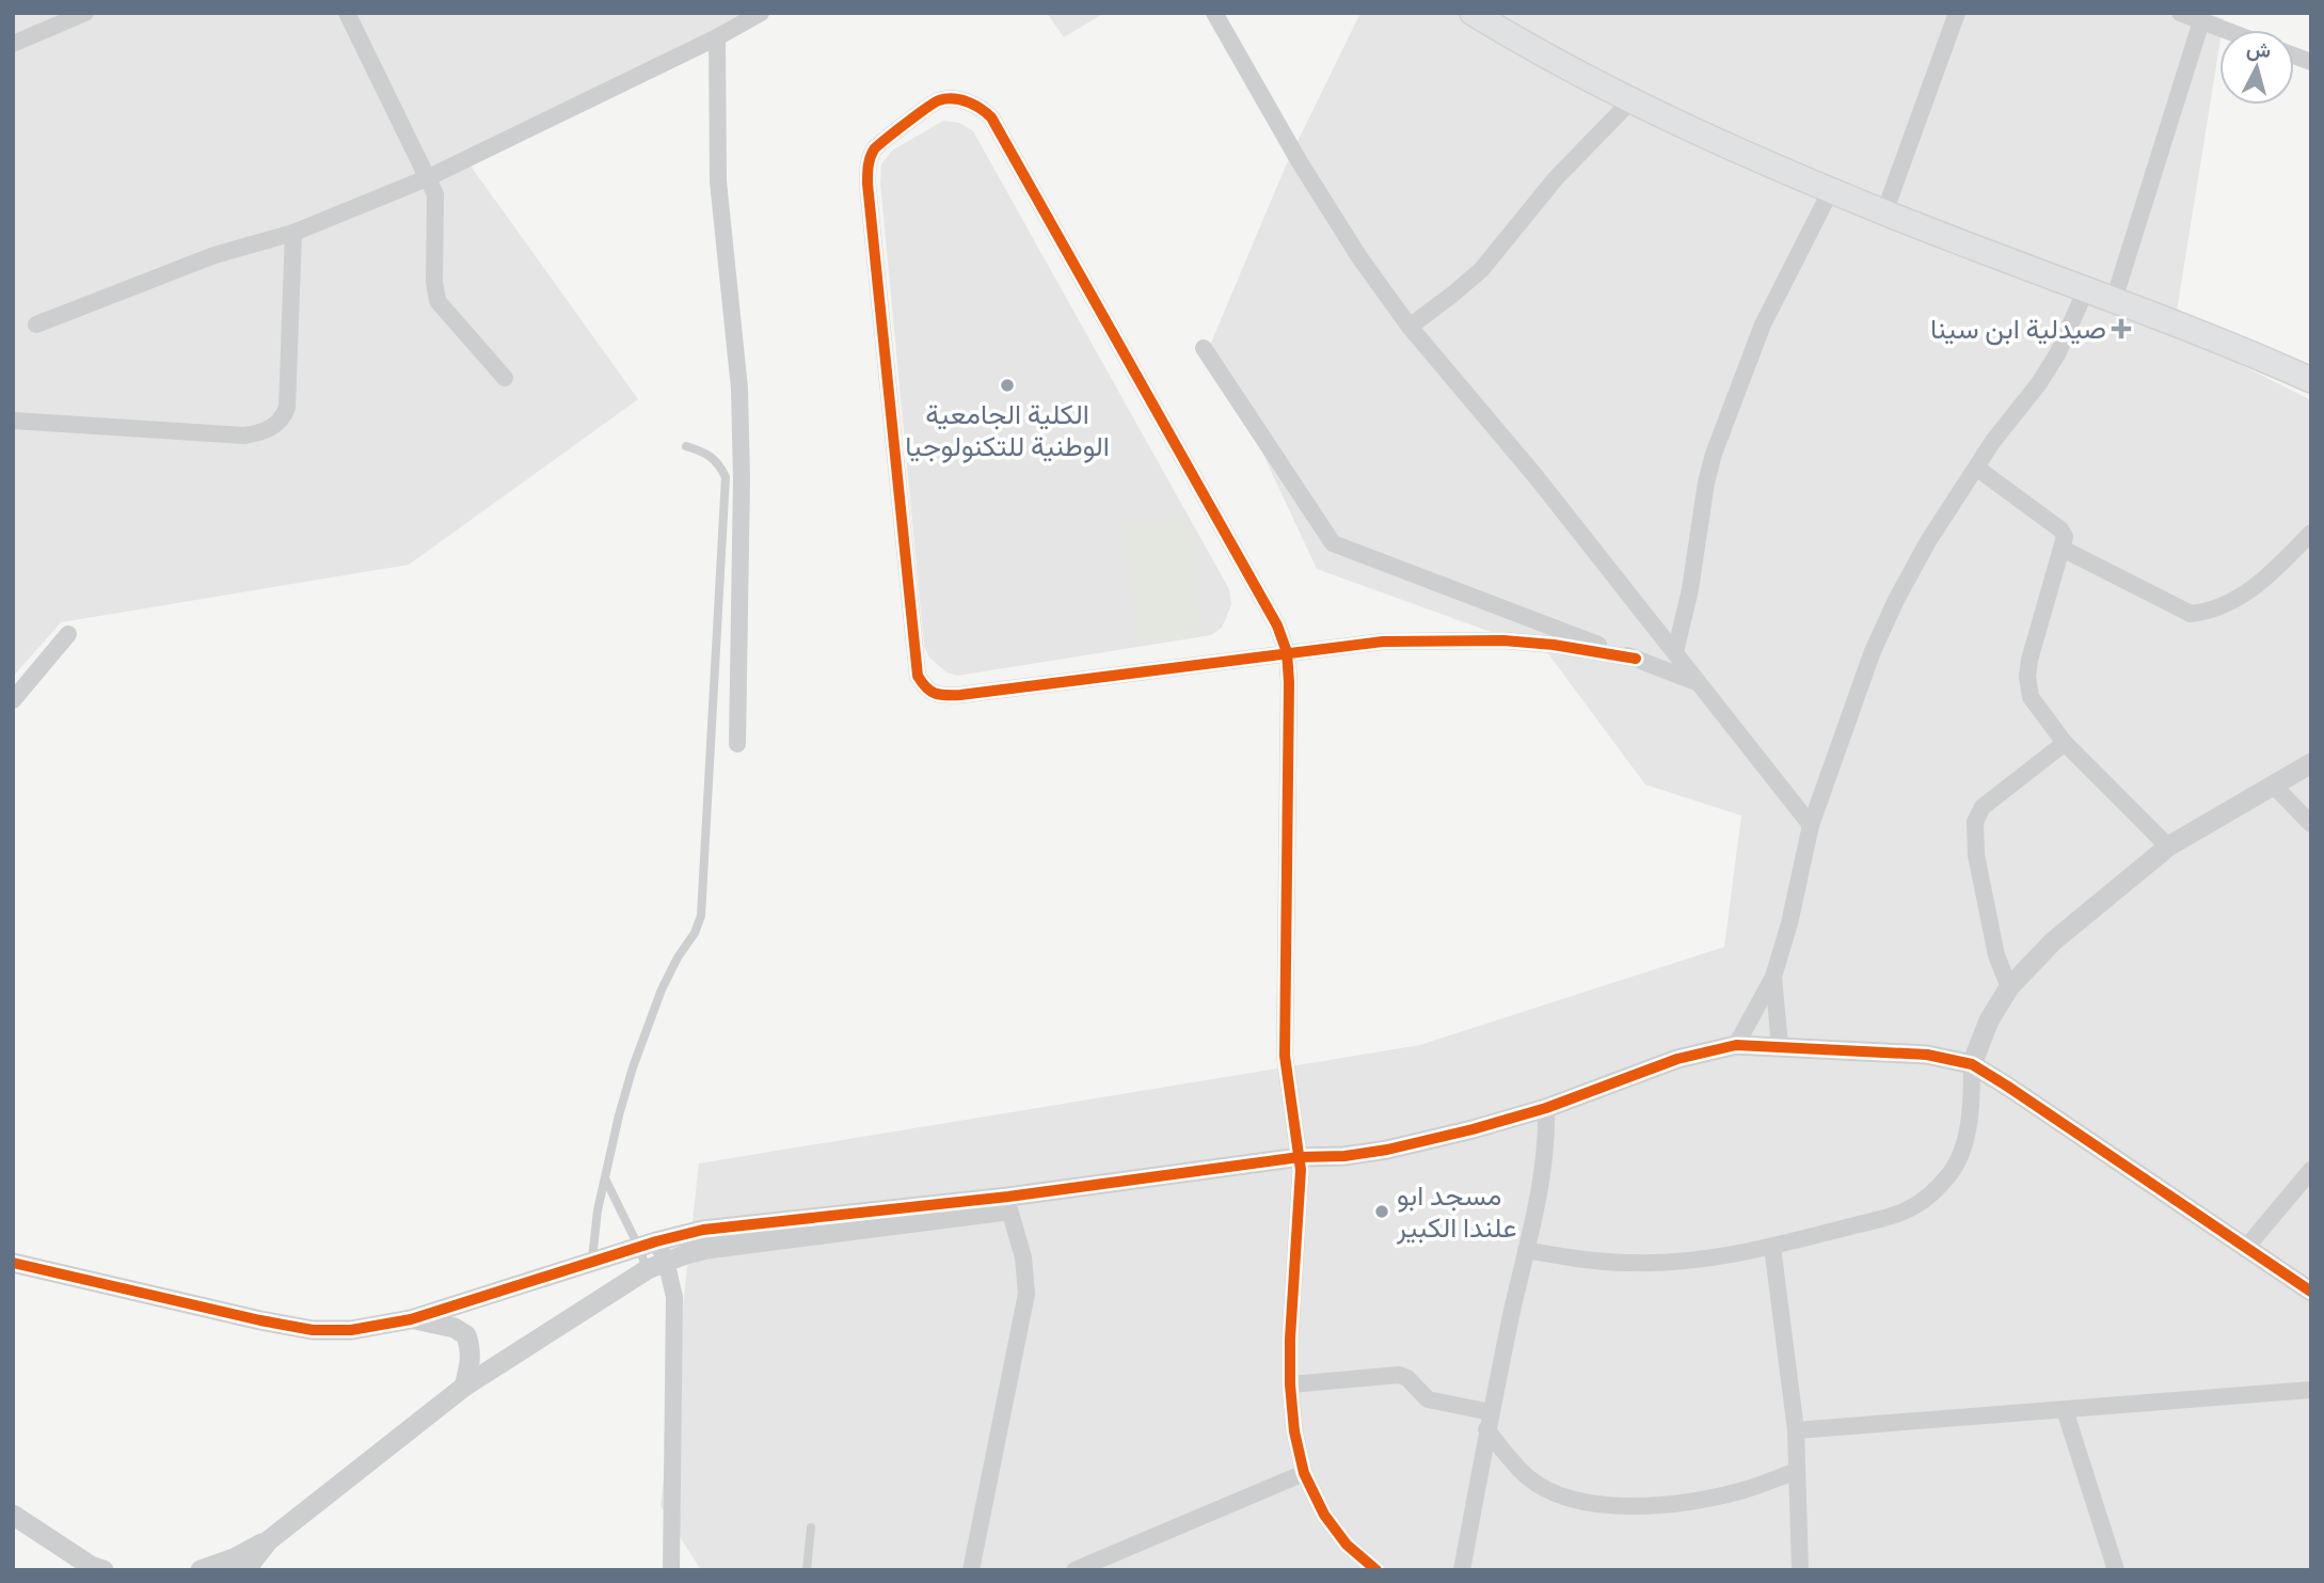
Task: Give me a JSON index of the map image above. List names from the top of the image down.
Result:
{
  "places": {
    "health": ["صيدلية ابن سينا"],
    "other": ["الكلية الجامعية الوطنية للتكنولوجيا", "مسجد ابو علندا الكبير"]
  },
  "north": "top"
}
